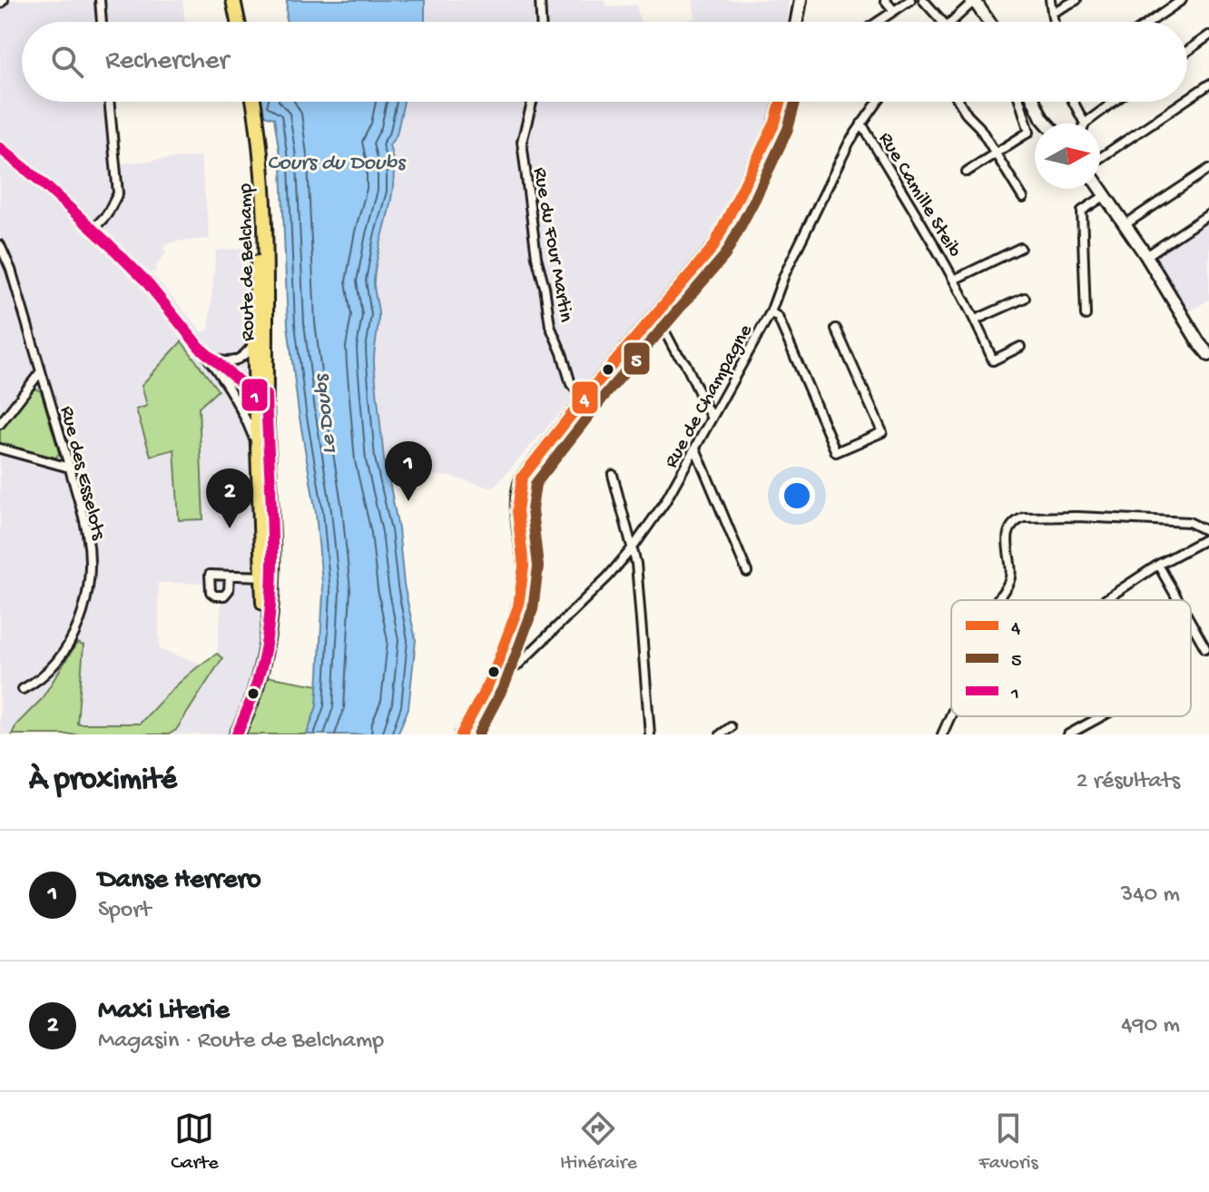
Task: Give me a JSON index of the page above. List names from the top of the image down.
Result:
{
  "streets": {
    "main road": ["Route de Belchamp"],
    "street": [
      "Rue Camille Steib",
      "Rue du Four Martin",
      "Rue de Champagne",
      "Rue des Esselots"
    ]
  },
  "crossings": [
    ["Rue Camille Steib", "Rue de Champagne"]
  ],
  "water": ["Cours du Doubs", "Le Doubs"],
  "lines": ["transit line 4", "transit line 5", "transit line 1"],
  "legend": ["4", "5", "1"],
  "north": "right",
  "page": {
    "search": "Rechercher",
    "pins": ["1", "2"],
    "heading": ["À proximité", "2 résultats"],
    "list": [
      {
        "mark": "1",
        "name": "Danse Herrero",
        "note": "Sport",
        "value": "340 m"
      },
      {
        "mark": "2",
        "name": "Maxi Literie",
        "note": "Magasin · Route de Belchamp",
        "value": "490 m"
      }
    ],
    "nav": ["Carte", "Itinéraire", "Favoris"]
  }
}
